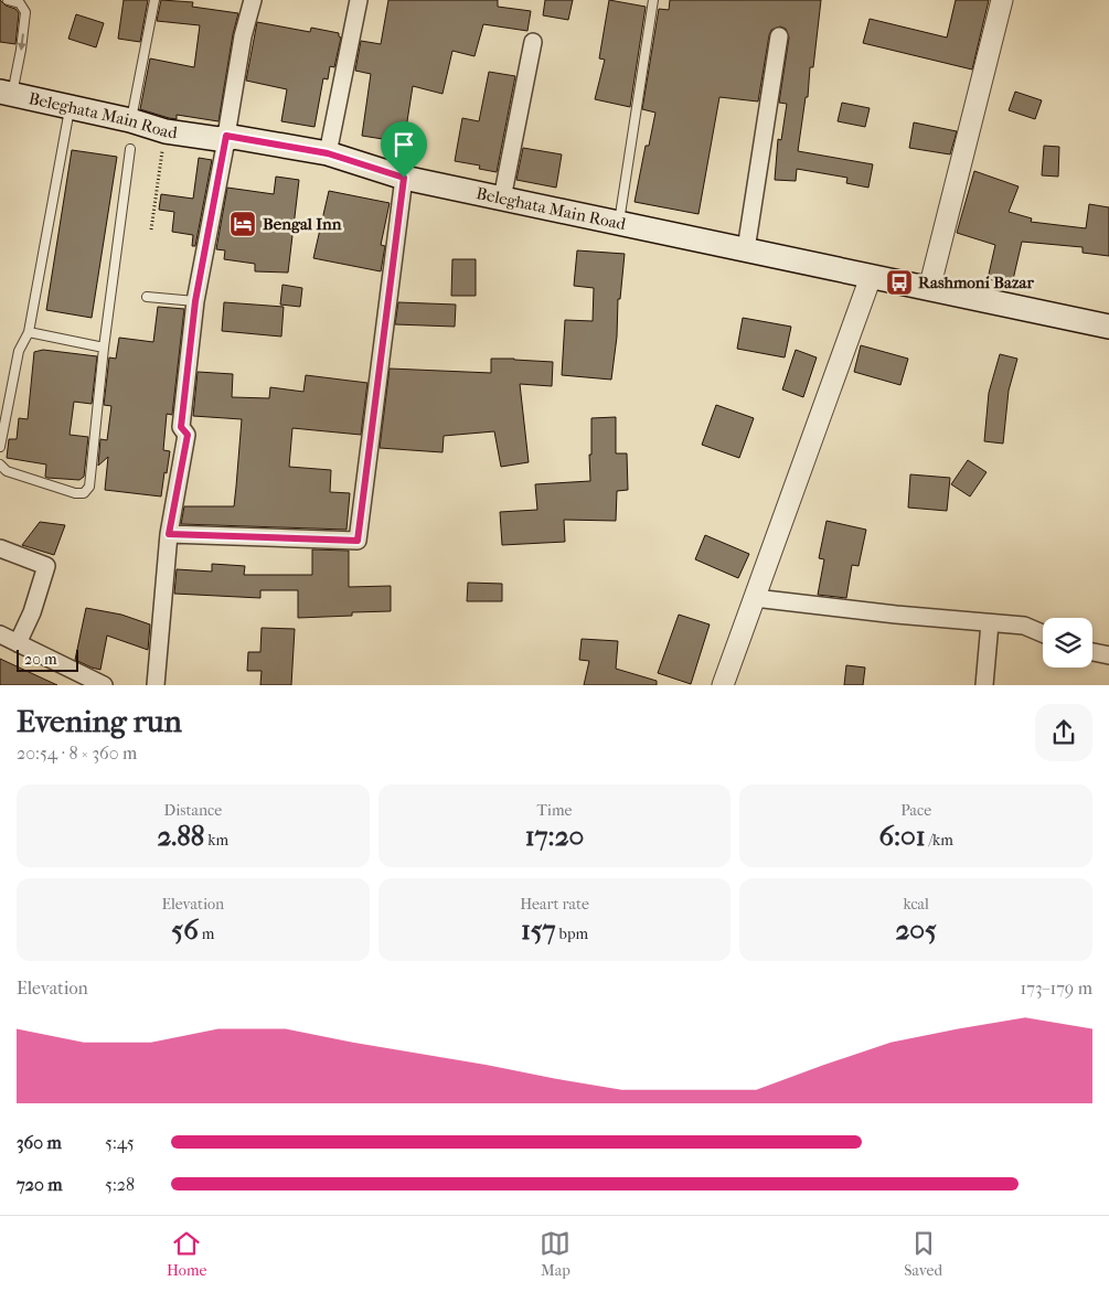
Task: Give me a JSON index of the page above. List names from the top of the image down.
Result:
{
  "streets": {
    "main road": ["Beleghata Main Road"]
  },
  "places": {
    "hotel": ["Bengal Inn"],
    "bus stop": ["Rashmoni Bazar"]
  },
  "scale_bar": "20 m",
  "page": {
    "scale": "20 m",
    "heading": ["Evening run", "20:54 · 8 × 360 m"],
    "stats": [
      ["Distance", "2.88 km"],
      ["Time", "17:20"],
      ["Pace", "6:01 /km"],
      ["Elevation", "56 m"],
      ["Heart rate", "157 bpm"],
      ["kcal", "205"]
    ],
    "chart": ["Elevation", "173–179 m"],
    "list": [
      {
        "name": "360 m",
        "note": "5:45"
      },
      {
        "name": "720 m",
        "note": "5:28"
      }
    ],
    "tabs": ["Home", "Map", "Saved"]
  }
}
